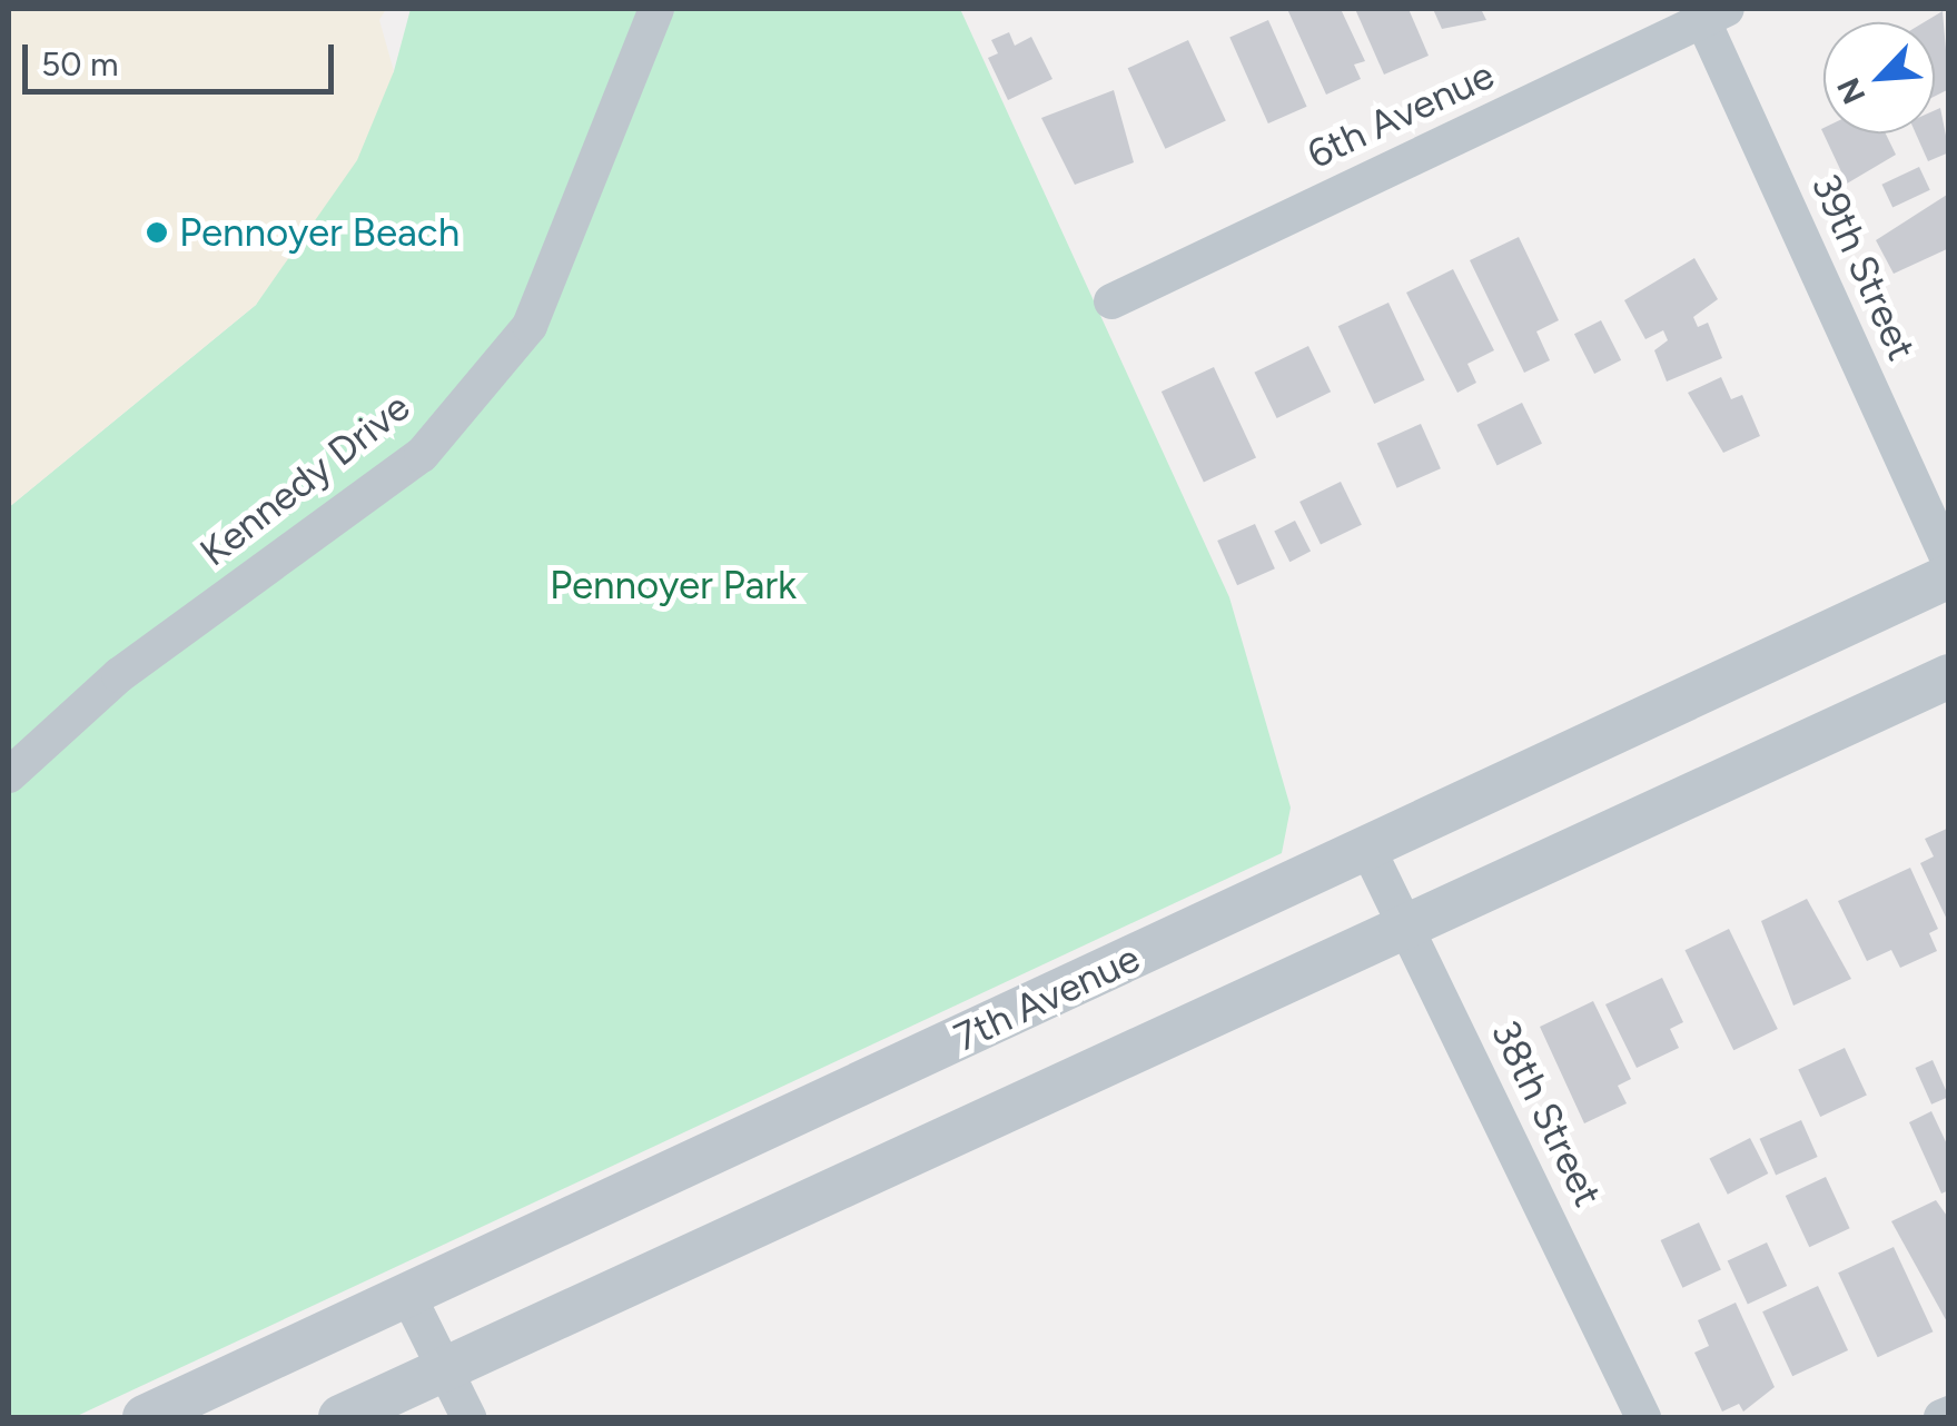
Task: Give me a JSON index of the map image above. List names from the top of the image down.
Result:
{
  "streets": {
    "street": [
      "6th Avenue",
      "39th Street",
      "Kennedy Drive",
      "7th Avenue",
      "38th Street"
    ]
  },
  "crossings": [
    ["6th Avenue", "39th Street"],
    ["7th Avenue", "38th Street"]
  ],
  "parks": ["Pennoyer Park"],
  "places": ["Pennoyer Beach"],
  "scale_bar": "50 m",
  "north": "bottom left"
}
